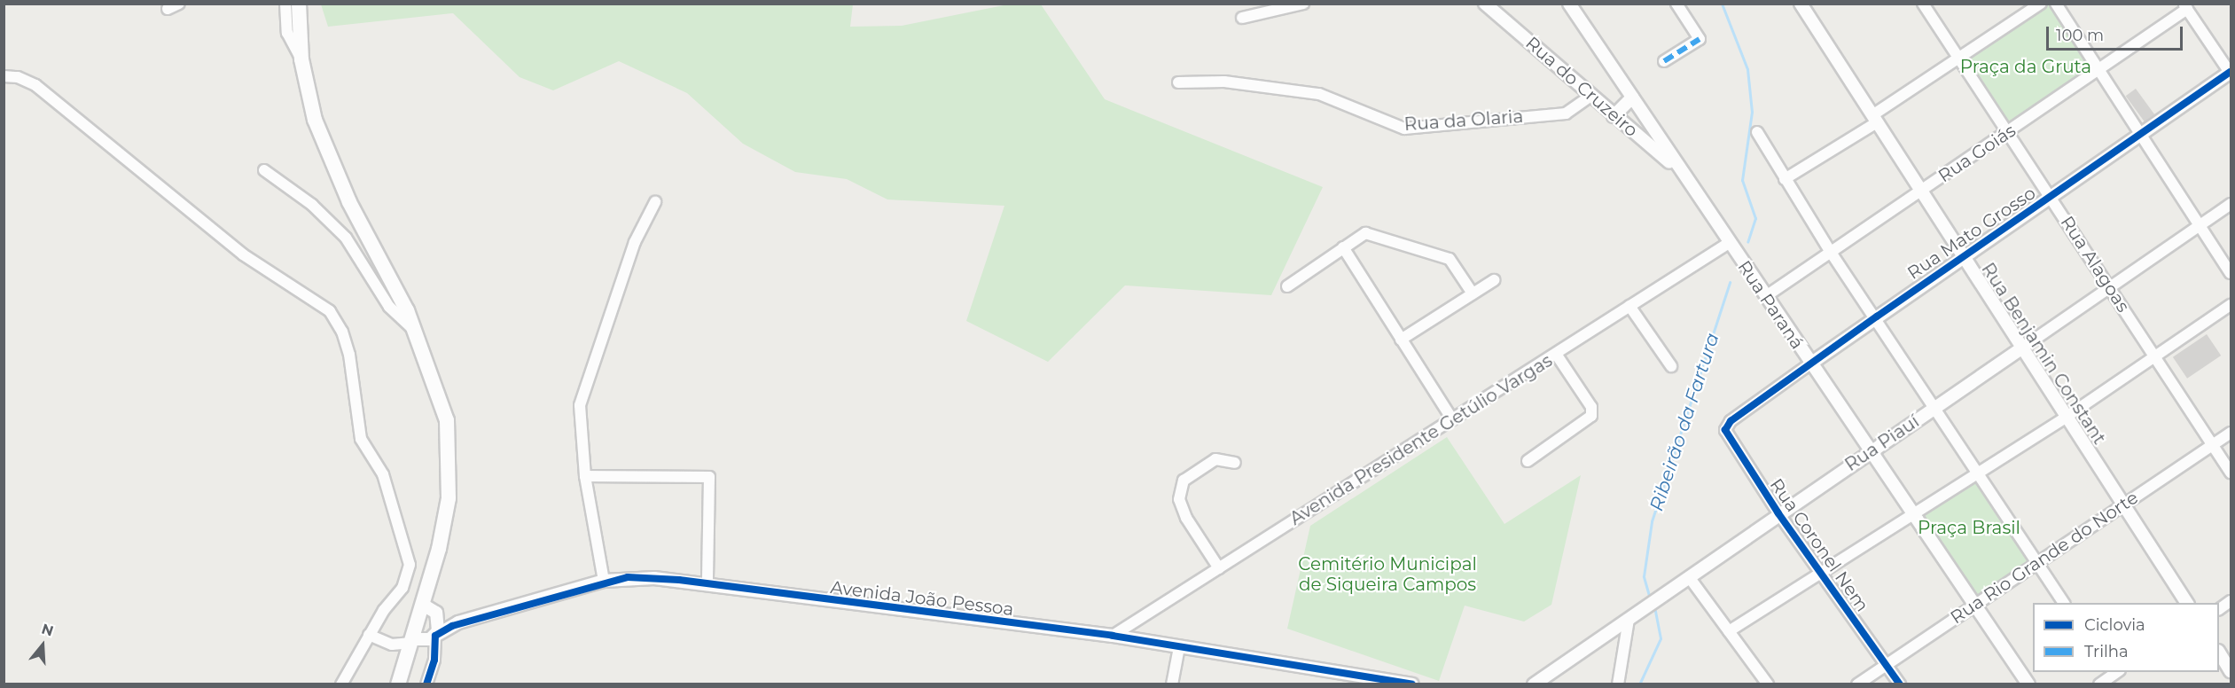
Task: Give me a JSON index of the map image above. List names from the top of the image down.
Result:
{
  "streets": {
    "street": [
      "Rua do Cruzeiro",
      "Rua da Olaria",
      "Rua Goiás",
      "Rua Mato Grosso",
      "Rua Alagoas",
      "Rua Paraná",
      "Rua Benjamin Constant",
      "Avenida Presidente Getúlio Vargas",
      "Rua Piauí",
      "Rua Coronel Nem",
      "Rua Rio Grande do Norte",
      "Avenida João Pessoa"
    ]
  },
  "crossings": [
    ["Rua do Cruzeiro", "Rua da Olaria"],
    ["Rua do Cruzeiro", "Rua Paraná"],
    ["Rua Goiás", "Rua Alagoas"],
    ["Rua Goiás", "Rua Paraná"],
    ["Rua Goiás", "Rua Benjamin Constant"],
    ["Rua Mato Grosso", "Rua Alagoas"],
    ["Rua Mato Grosso", "Rua Paraná"],
    ["Rua Mato Grosso", "Rua Benjamin Constant"],
    ["Rua Mato Grosso", "Rua Coronel Nem"],
    ["Rua Alagoas", "Rua Piauí"],
    ["Rua Alagoas", "Rua Rio Grande do Norte"],
    ["Rua Paraná", "Avenida Presidente Getúlio Vargas"],
    ["Rua Paraná", "Rua Piauí"],
    ["Rua Paraná", "Rua Rio Grande do Norte"],
    ["Rua Benjamin Constant", "Rua Piauí"],
    ["Rua Benjamin Constant", "Rua Rio Grande do Norte"],
    ["Avenida Presidente Getúlio Vargas", "Avenida João Pessoa"],
    ["Rua Piauí", "Rua Coronel Nem"],
    ["Rua Coronel Nem", "Rua Rio Grande do Norte"]
  ],
  "water": ["Ribeirão da Fartura"],
  "parks": ["Praça da Gruta", "Praça Brasil", "Cemitério Municipal de Siqueira Campos"],
  "legend": ["Ciclovia", "Trilha"],
  "scale_bar": "100 m",
  "north": "top"
}
